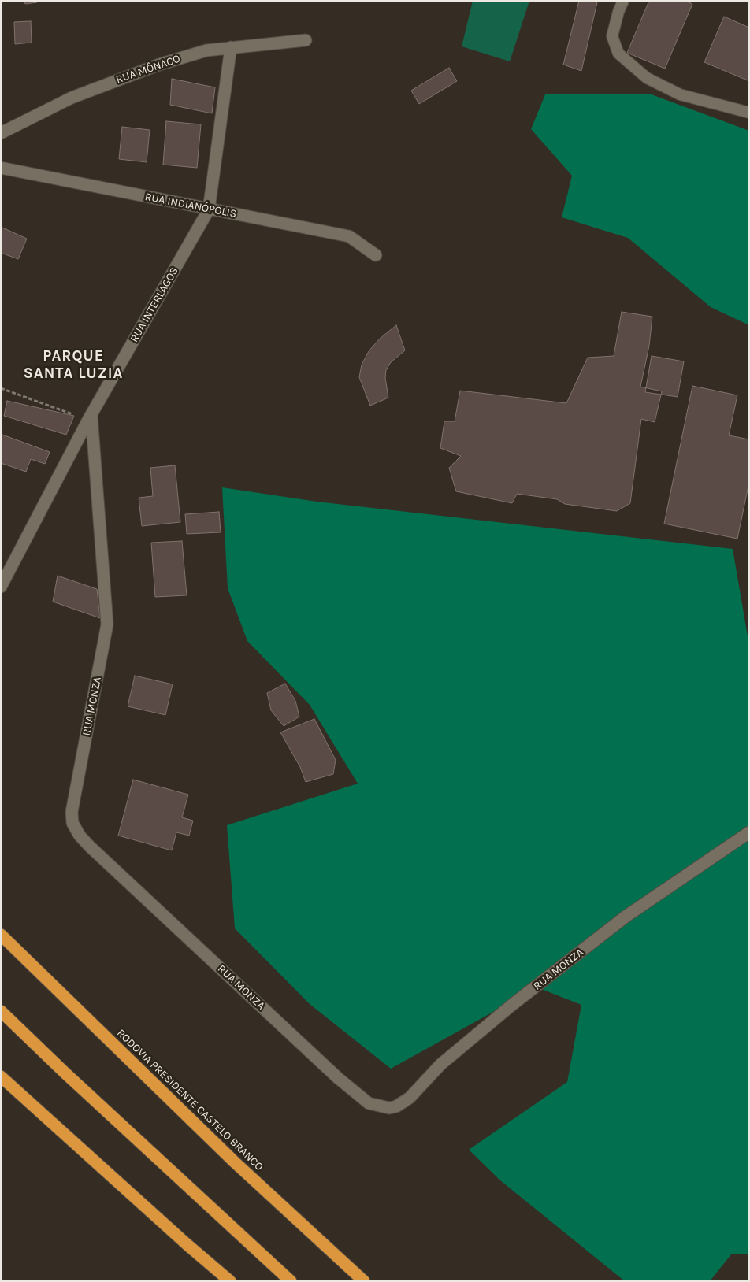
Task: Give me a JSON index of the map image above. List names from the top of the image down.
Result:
{
  "streets": {
    "highway": ["RODOVIA PRESIDENTE CASTELO BRANCO"],
    "street": [
      "RUA MÔNACO",
      "RUA INDIANÓPOLIS",
      "RUA INTERLAGOS",
      "RUA MONZA"
    ]
  },
  "crossings": [
    ["RUA MÔNACO", "RUA INTERLAGOS"],
    ["RUA INDIANÓPOLIS", "RUA INTERLAGOS"],
    ["RUA INTERLAGOS", "RUA MONZA"]
  ],
  "districts": ["PARQUE SANTA LUZIA"]
}
